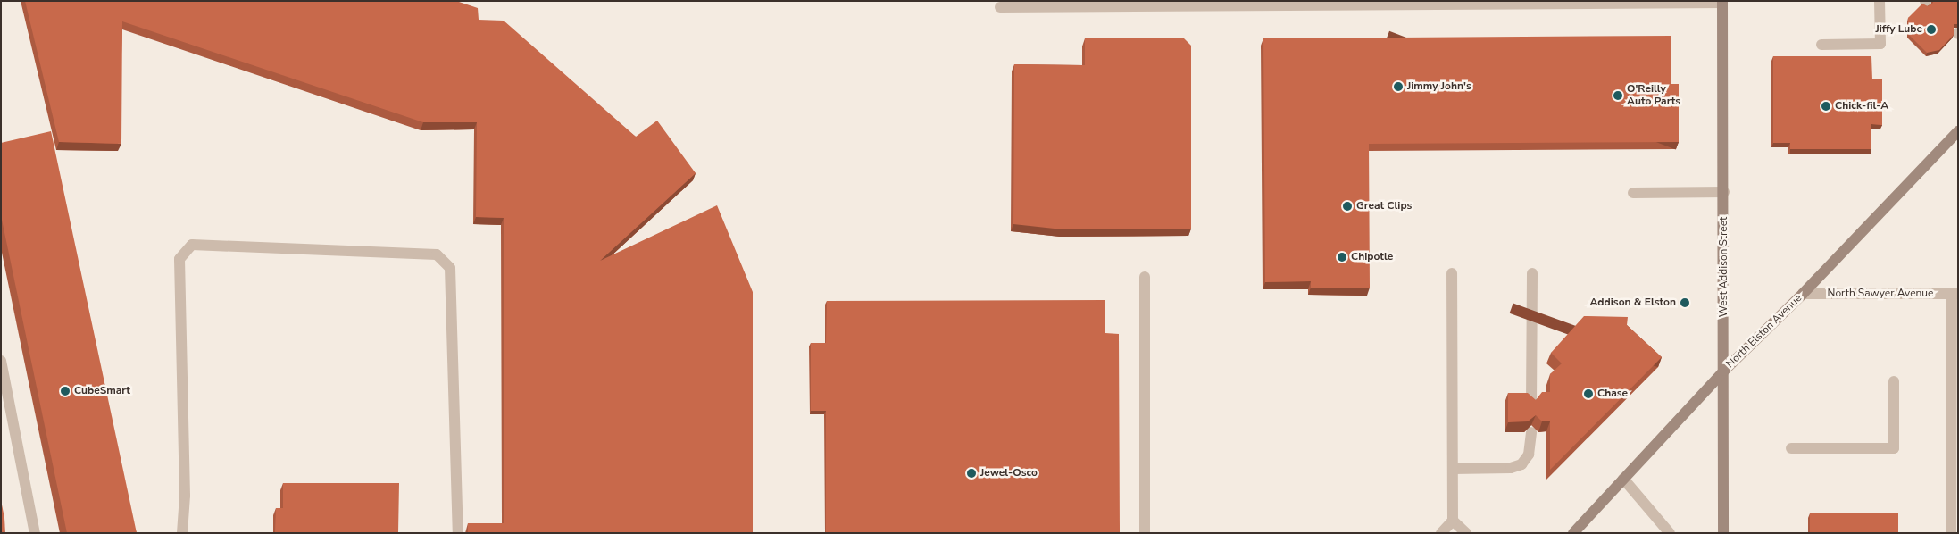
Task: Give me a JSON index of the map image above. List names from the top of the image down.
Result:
{
  "streets": {
    "main road": ["West Addison Street", "North Elston Avenue"],
    "street": ["North Sawyer Avenue"]
  },
  "crossings": [
    ["West Addison Street", "North Elston Avenue"],
    ["North Sawyer Avenue", "North Elston Avenue"]
  ],
  "places": [
    "Jiffy Lube",
    "Jimmy John's",
    "O'Reilly Auto Parts",
    "Chick-fil-A",
    "Great Clips",
    "Chipotle",
    "Addison & Elston",
    "CubeSmart",
    "Chase",
    "Jewel-Osco"
  ]
}
